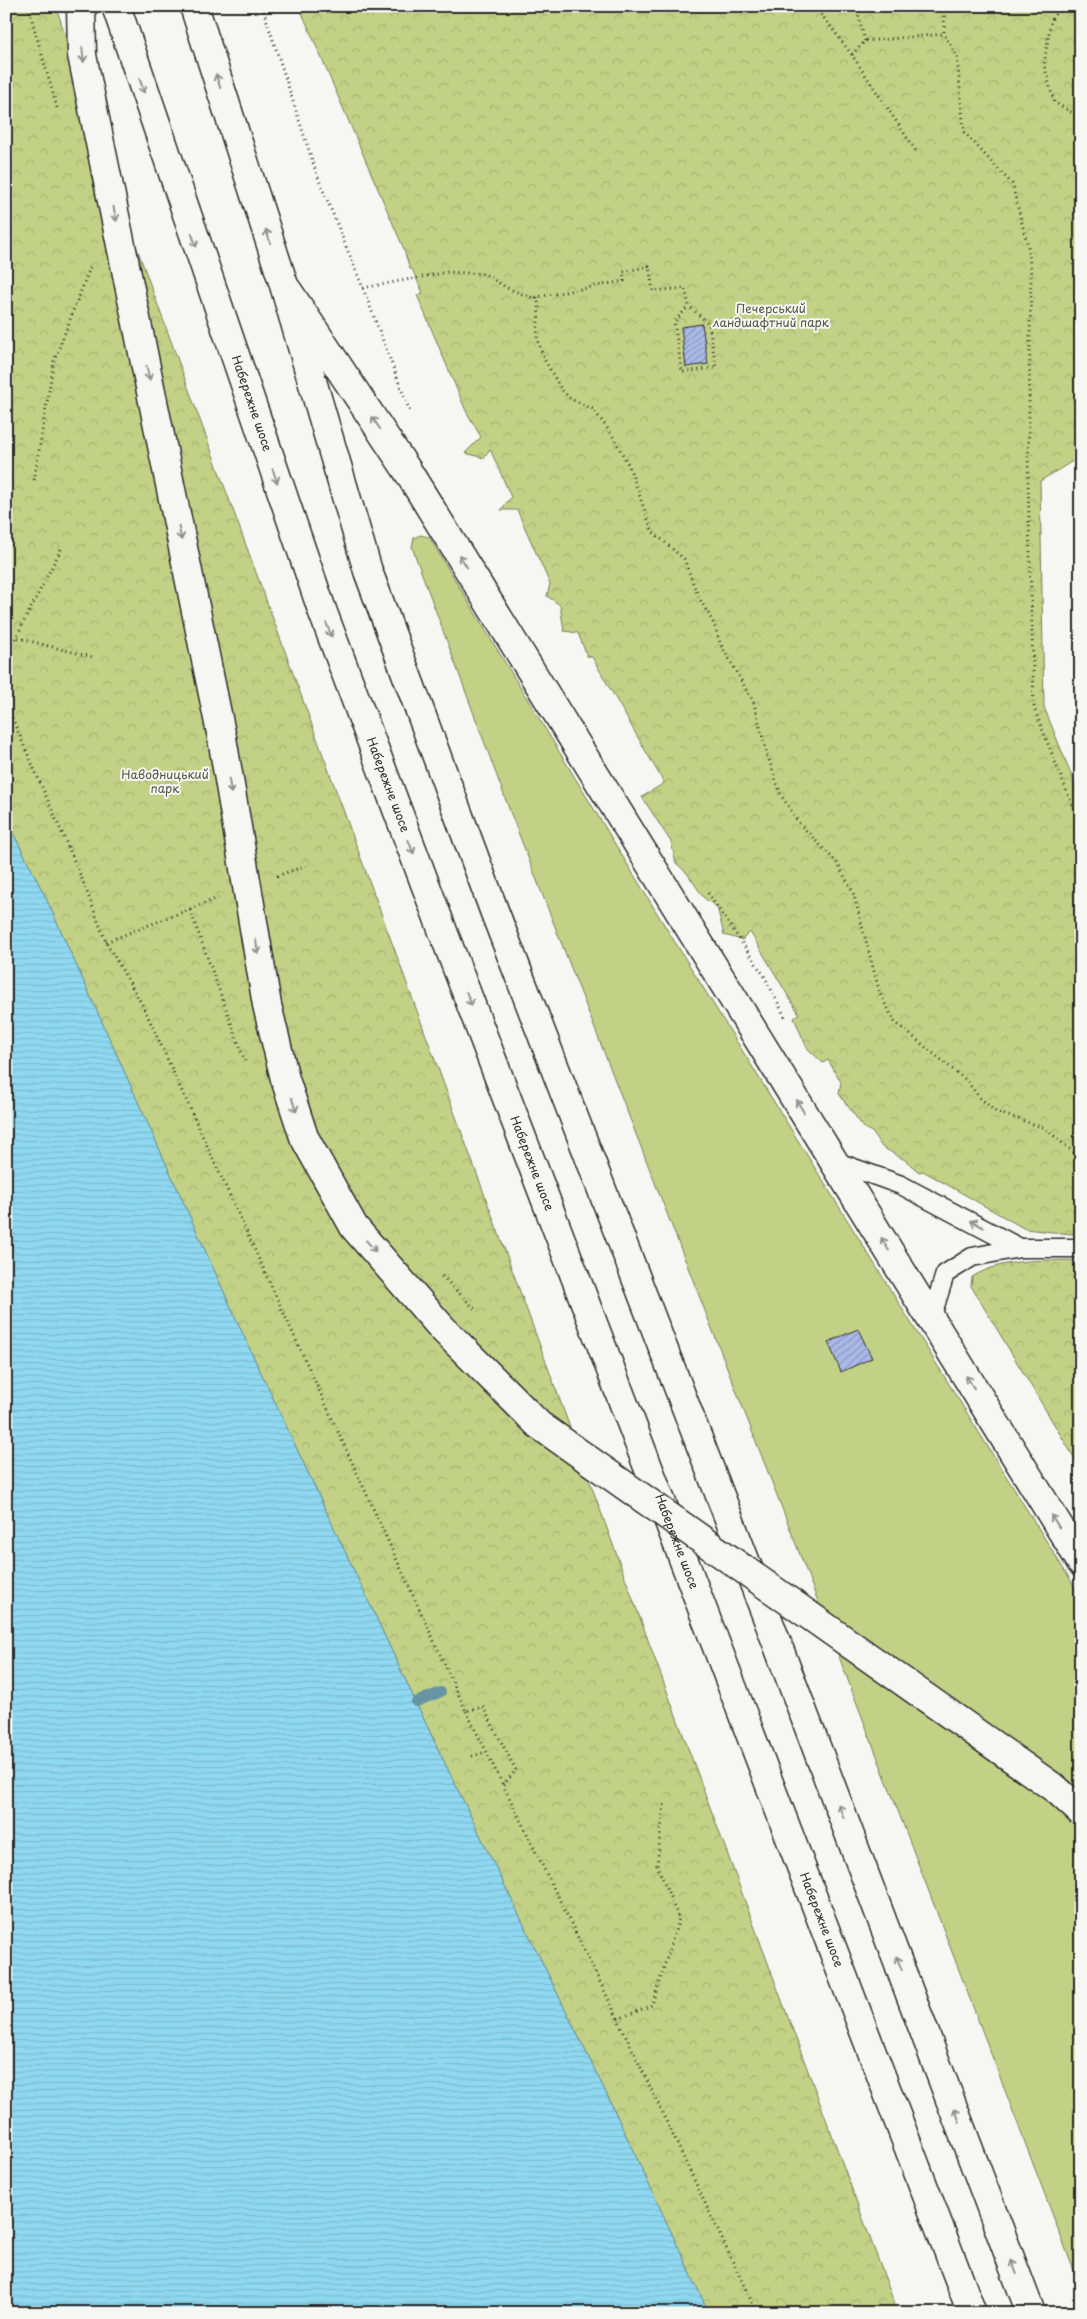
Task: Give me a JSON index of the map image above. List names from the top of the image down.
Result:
{
  "streets": {
    "main road": ["Набережне шосе"]
  },
  "parks": ["Печерський ландшафтний парк", "Наводницький парк"]
}
